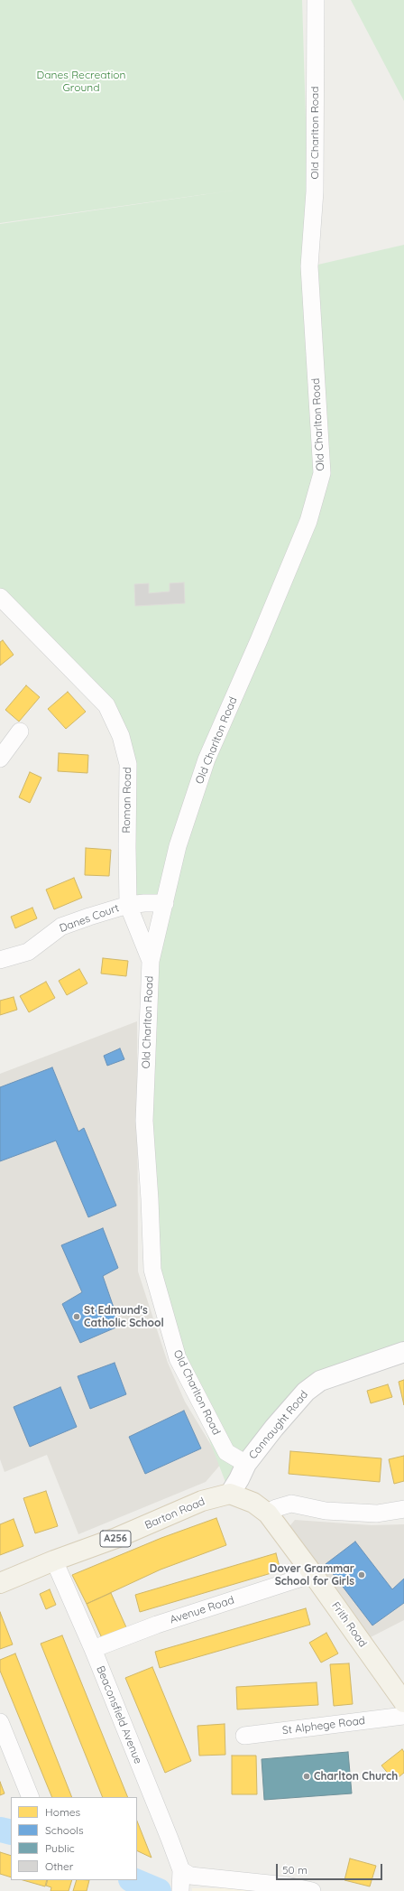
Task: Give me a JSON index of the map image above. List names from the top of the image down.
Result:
{
  "streets": {
    "main road": ["Barton Road", "A256", "Frith Road"],
    "street": [
      "Old Charlton Road",
      "Roman Road",
      "Danes Court",
      "Connaught Road",
      "Avenue Road",
      "Beaconsfield Avenue",
      "St Alphege Road"
    ]
  },
  "crossings": [
    ["Old Charlton Road", "Roman Road"],
    ["Old Charlton Road", "Danes Court"],
    ["Old Charlton Road", "Connaught Road"],
    ["Roman Road", "Danes Court"],
    ["Connaught Road", "Barton Road"],
    ["Connaught Road", "Frith Road"],
    ["Barton Road", "Frith Road"],
    ["Barton Road", "Beaconsfield Avenue"],
    ["Avenue Road", "Frith Road"],
    ["Avenue Road", "Beaconsfield Avenue"]
  ],
  "parks": ["Danes Recreation Ground"],
  "places": ["St Edmund's Catholic School", "Dover Grammar School for Girls", "Charlton Church"],
  "legend": [
    "Homes",
    "Schools",
    "Public",
    "Other"
  ],
  "scale_bar": "50 m"
}
